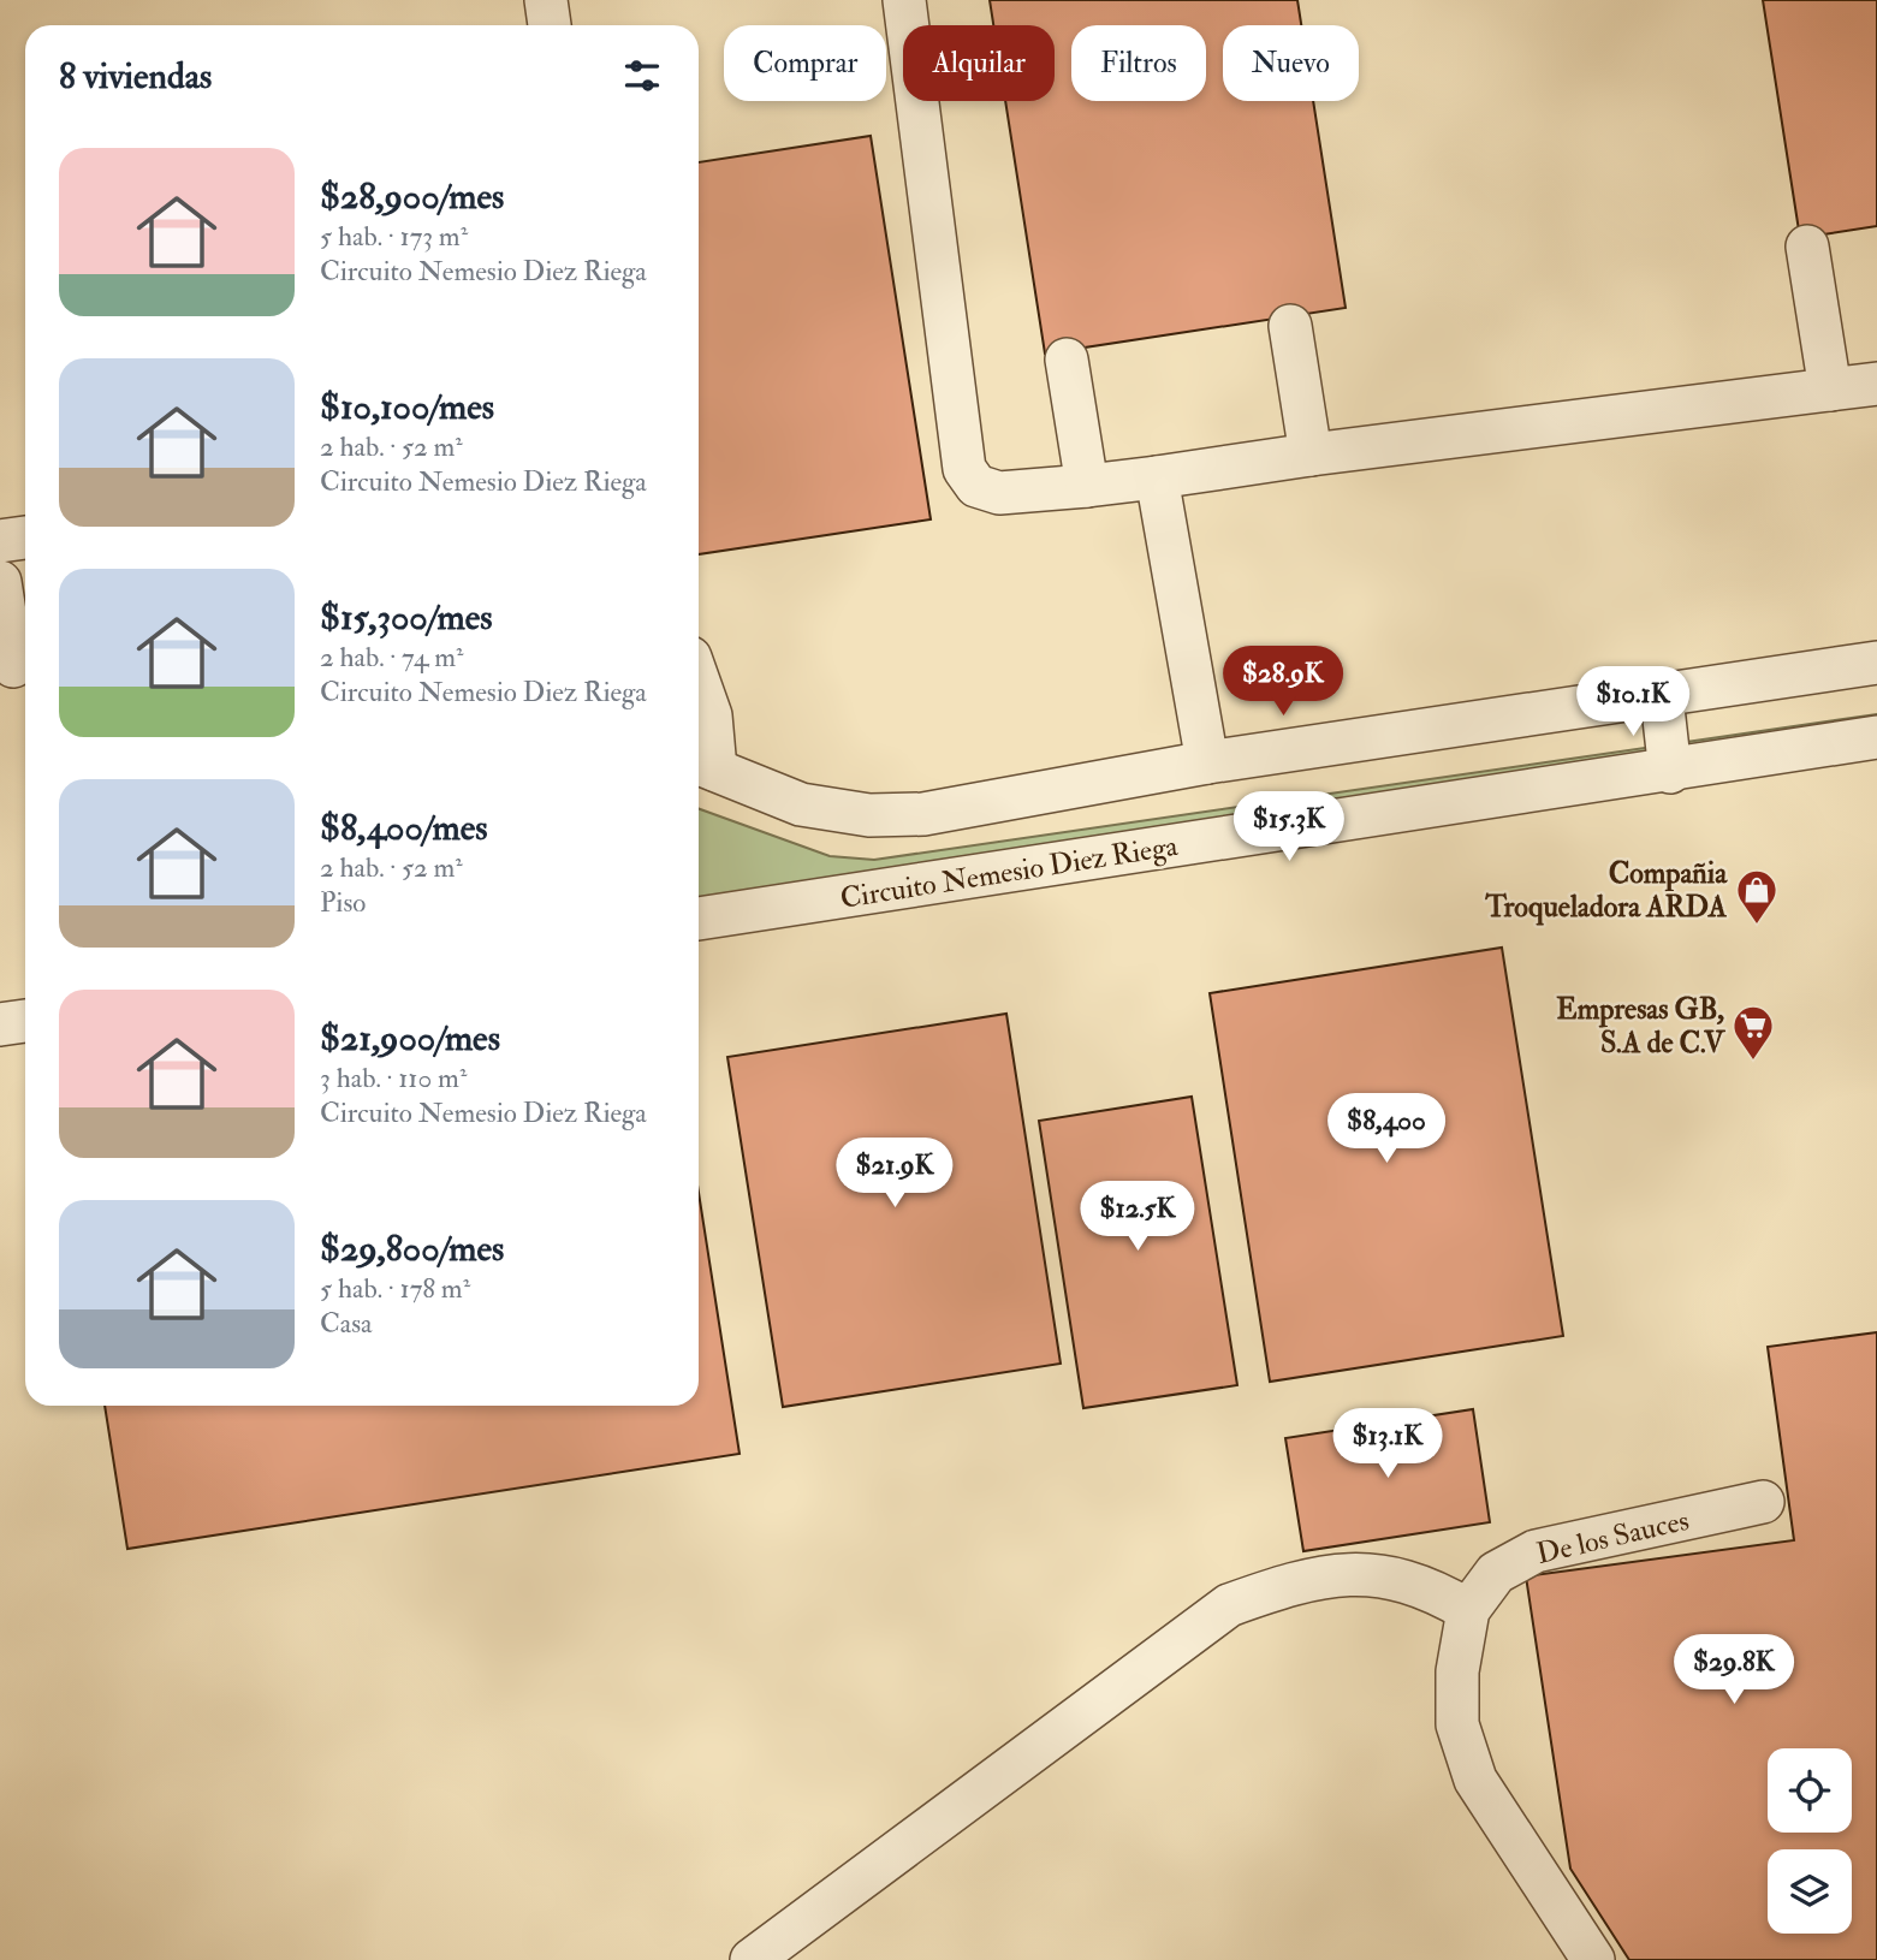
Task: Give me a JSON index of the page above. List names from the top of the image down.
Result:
{
  "streets": {
    "street": ["Circuito Nemesio Diez Riega", "De los Sauces"]
  },
  "places": {
    "shop": ["Compañia Troqueladora ARDA"],
    "supermarket": ["Empresas GB, S.A de C.V"]
  },
  "page": {
    "chip": [
      "Comprar",
      "Alquilar",
      "Filtros",
      "Nuevo"
    ],
    "heading": "8 viviendas",
    "list": [
      {
        "name": "$28,900/mes",
        "note": "5 hab. · 173 m² · Circuito Nemesio Diez Riega"
      },
      {
        "name": "$10,100/mes",
        "note": "2 hab. · 52 m² · Circuito Nemesio Diez Riega"
      },
      {
        "name": "$15,300/mes",
        "note": "2 hab. · 74 m² · Circuito Nemesio Diez Riega"
      },
      {
        "name": "$8,400/mes",
        "note": "2 hab. · 52 m² · Piso"
      },
      {
        "name": "$21,900/mes",
        "note": "3 hab. · 110 m² · Circuito Nemesio Diez Riega"
      },
      {
        "name": "$29,800/mes",
        "note": "5 hab. · 178 m² · Casa"
      }
    ],
    "price": [
      "$28.9K",
      "$10.1K",
      "$15.3K",
      "$8,400",
      "$21.9K",
      "$12.5K",
      "$13.1K",
      "$29.8K"
    ]
  }
}
